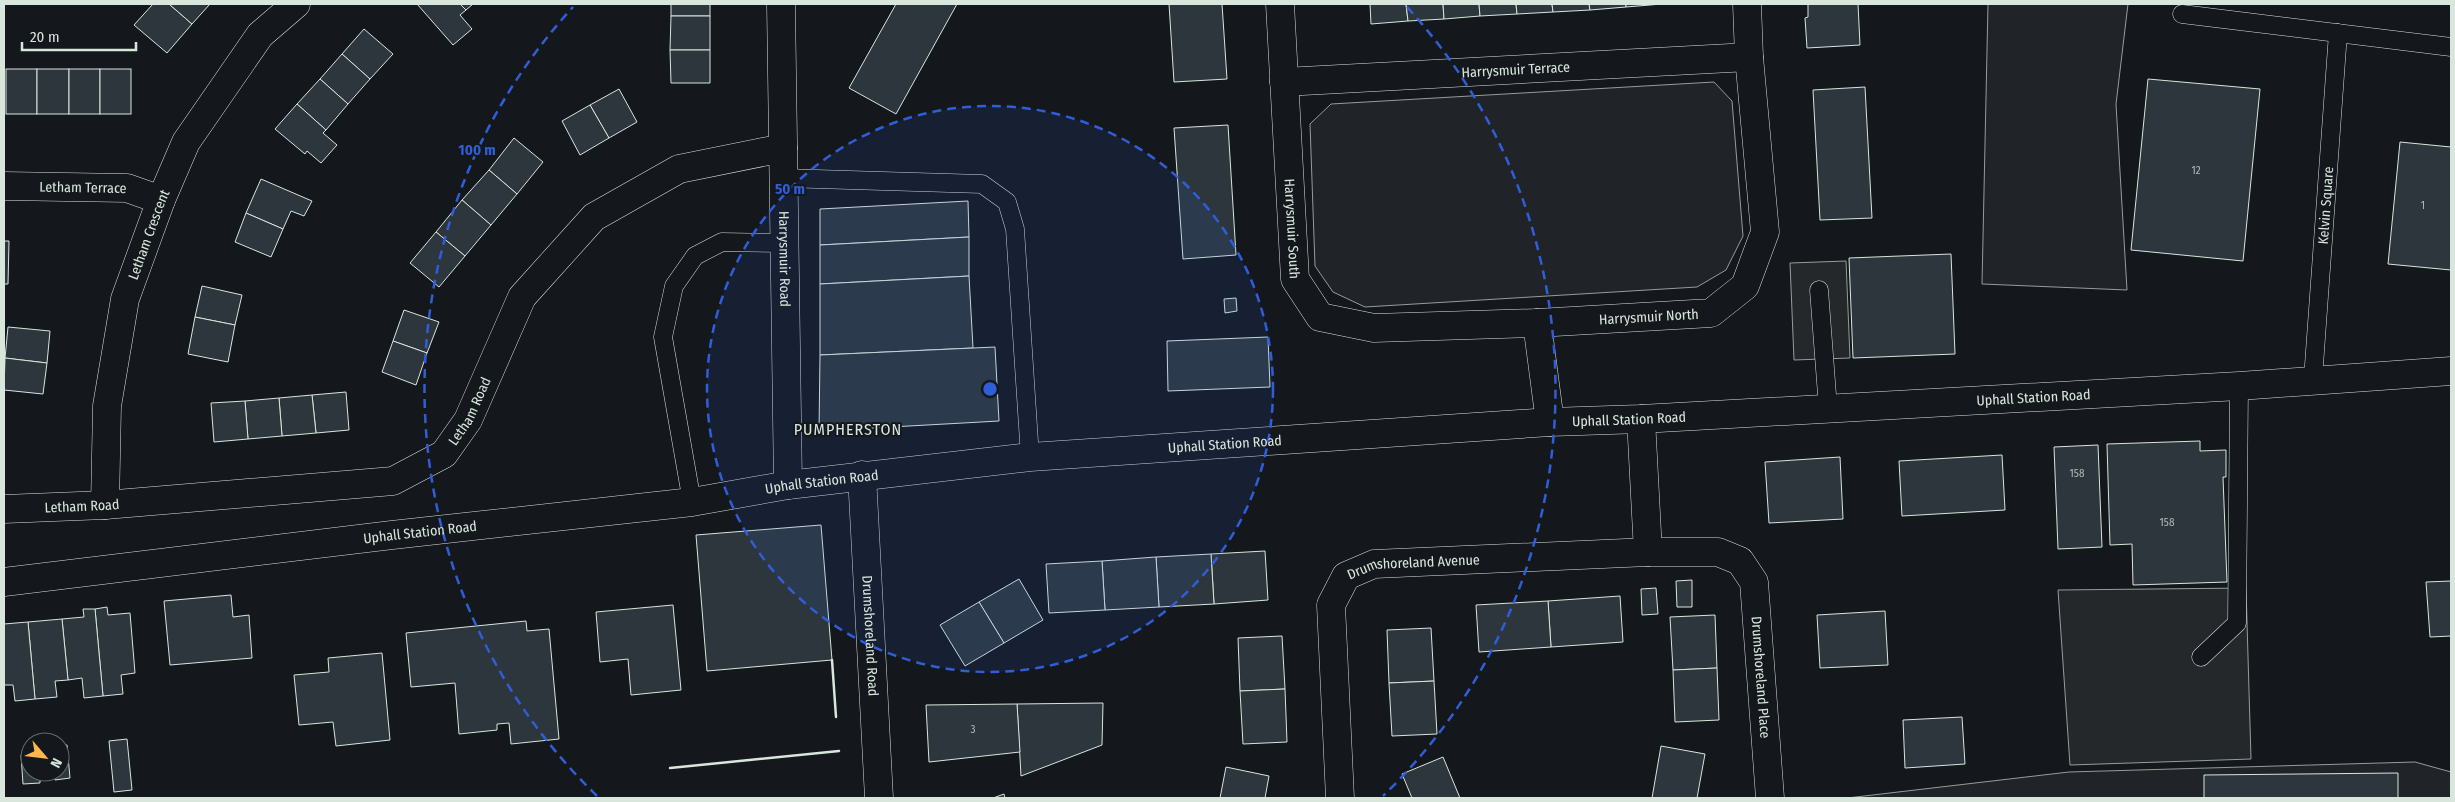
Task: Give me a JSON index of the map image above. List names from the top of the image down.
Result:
{
  "streets": {
    "street": [
      "Harrysmuir Terrace",
      "Letham Terrace",
      "Harrysmuir South",
      "Letham Crescent",
      "Harrysmuir Road",
      "Harrysmuir North",
      "Uphall Station Road",
      "Letham Road",
      "Drumshoreland Avenue",
      "Drumshoreland Road",
      "Drumshoreland Place"
    ],
    "lane": ["Kelvin Square"]
  },
  "crossings": [
    ["Harrysmuir Terrace", "Harrysmuir South"],
    ["Harrysmuir Terrace", "Harrysmuir North"],
    ["Letham Terrace", "Letham Crescent"],
    ["Kelvin Square", "Uphall Station Road"],
    ["Harrysmuir South", "Harrysmuir North"],
    ["Letham Crescent", "Letham Road"],
    ["Harrysmuir Road", "Uphall Station Road"],
    ["Harrysmuir Road", "Letham Road"],
    ["Uphall Station Road", "Drumshoreland Road"],
    ["Drumshoreland Avenue", "Drumshoreland Place"]
  ],
  "districts": ["PUMPHERSTON"],
  "house_numbers": [
    "12",
    "1",
    "158",
    "158",
    "3"
  ],
  "scale_bar": "20 m",
  "north": "bottom right",
  "rings": ["100 m", "50 m"]
}
